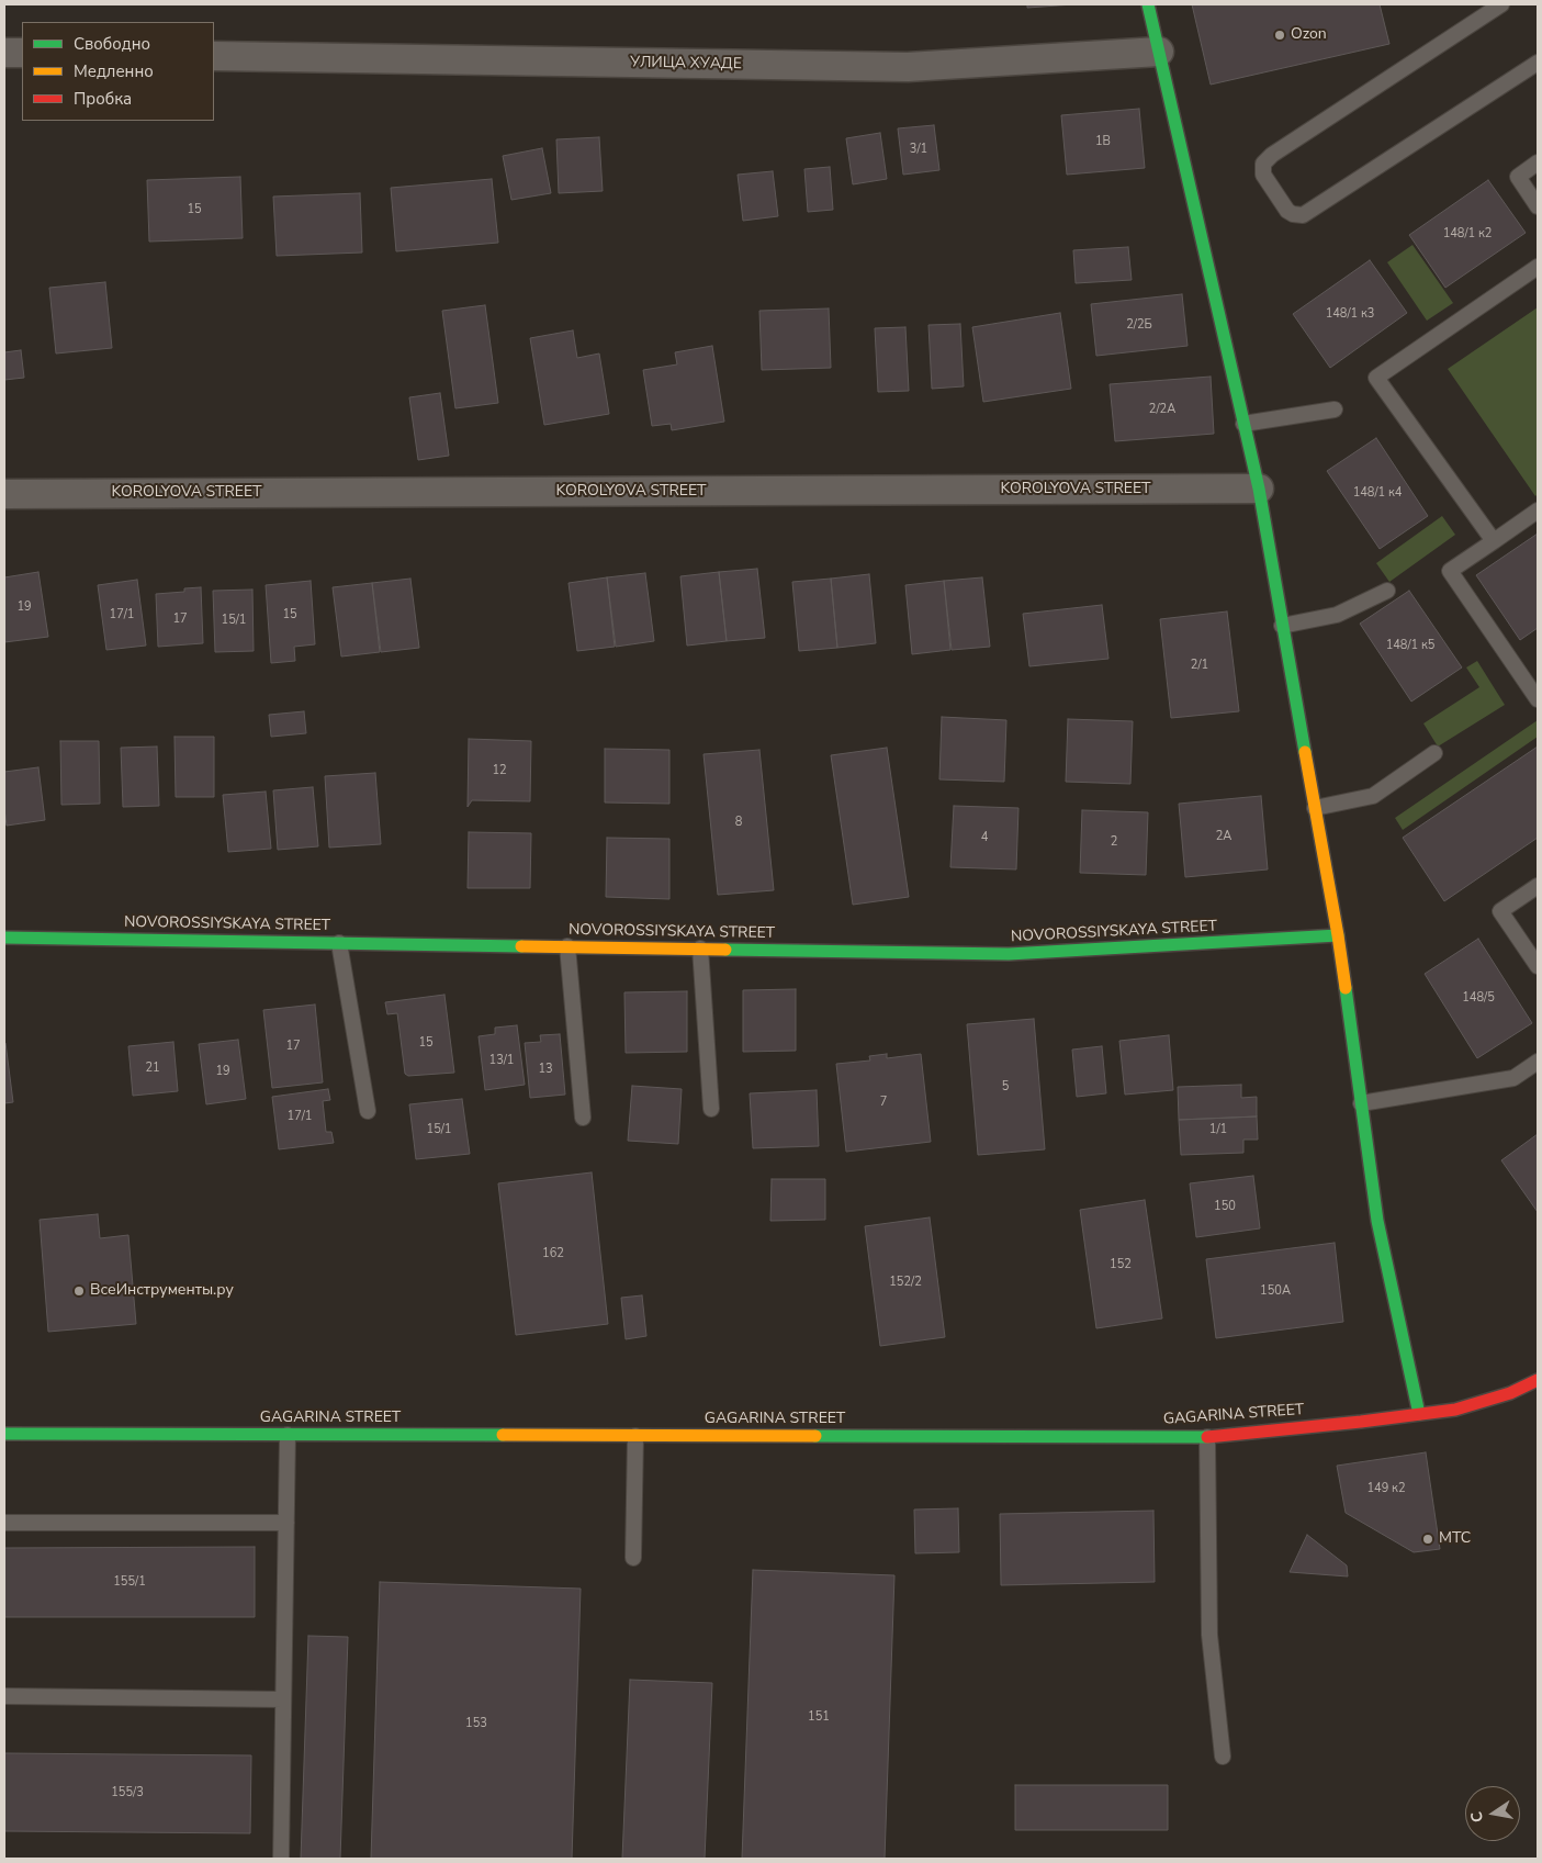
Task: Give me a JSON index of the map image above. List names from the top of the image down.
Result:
{
  "streets": {
    "street": [
      "УЛИЦА ХУАДЕ",
      "KOROLYOVA STREET",
      "NOVOROSSIYSKAYA STREET",
      "GAGARINA STREET"
    ]
  },
  "places": ["Ozon", "ВсеИнструменты.ру", "МТС"],
  "house_numbers": [
    "1В",
    "3/1",
    "15",
    "148/1 к2",
    "148/1 к3",
    "2/2Б",
    "2/2А",
    "148/1 к4",
    "19",
    "17/1",
    "15",
    "17",
    "15/1",
    "148/1 к5",
    "2/1",
    "12",
    "8",
    "2А",
    "4",
    "2",
    "148/5",
    "15",
    "17",
    "13/1",
    "21",
    "13",
    "19",
    "5",
    "7",
    "17/1",
    "15/1",
    "1/1",
    "150",
    "162",
    "152",
    "152/2",
    "150А",
    "149 к2",
    "155/1",
    "151",
    "153",
    "155/3"
  ],
  "legend": ["Свободно", "Медленно", "Пробка"],
  "north": "left"
}
